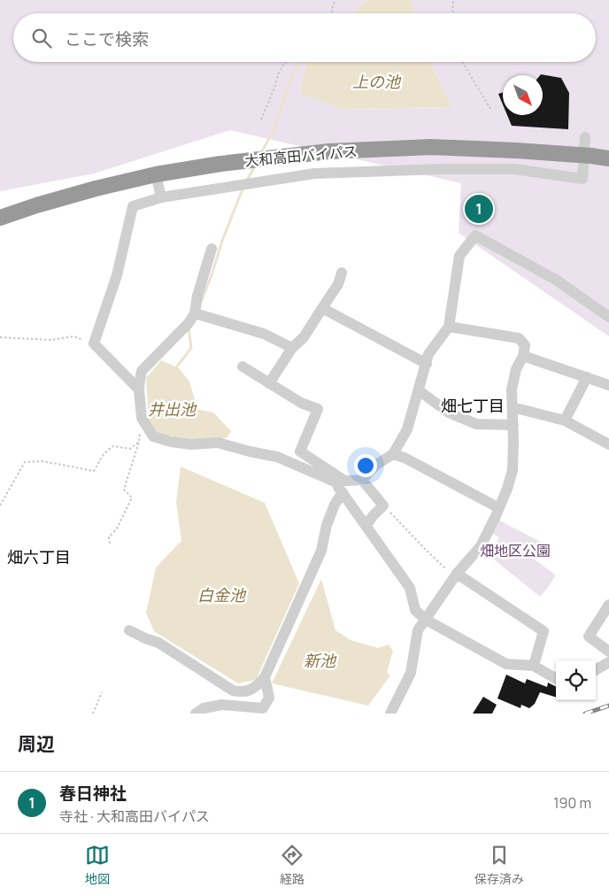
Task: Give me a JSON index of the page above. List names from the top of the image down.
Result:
{
  "streets": {
    "highway": ["大和高田バイパス"]
  },
  "districts": ["畑七丁目", "畑六丁目"],
  "water": [
    "上の池",
    "井出池",
    "白金池",
    "新池"
  ],
  "parks": ["畑地区公園"],
  "north": "bottom right",
  "page": {
    "search": "ここで検索",
    "pins": "1",
    "heading": "周辺",
    "list": [
      {
        "mark": "1",
        "name": "春日神社",
        "note": "寺社 · 大和高田バイパス",
        "value": "190 m"
      }
    ],
    "nav": ["地図", "経路", "保存済み"]
  }
}
